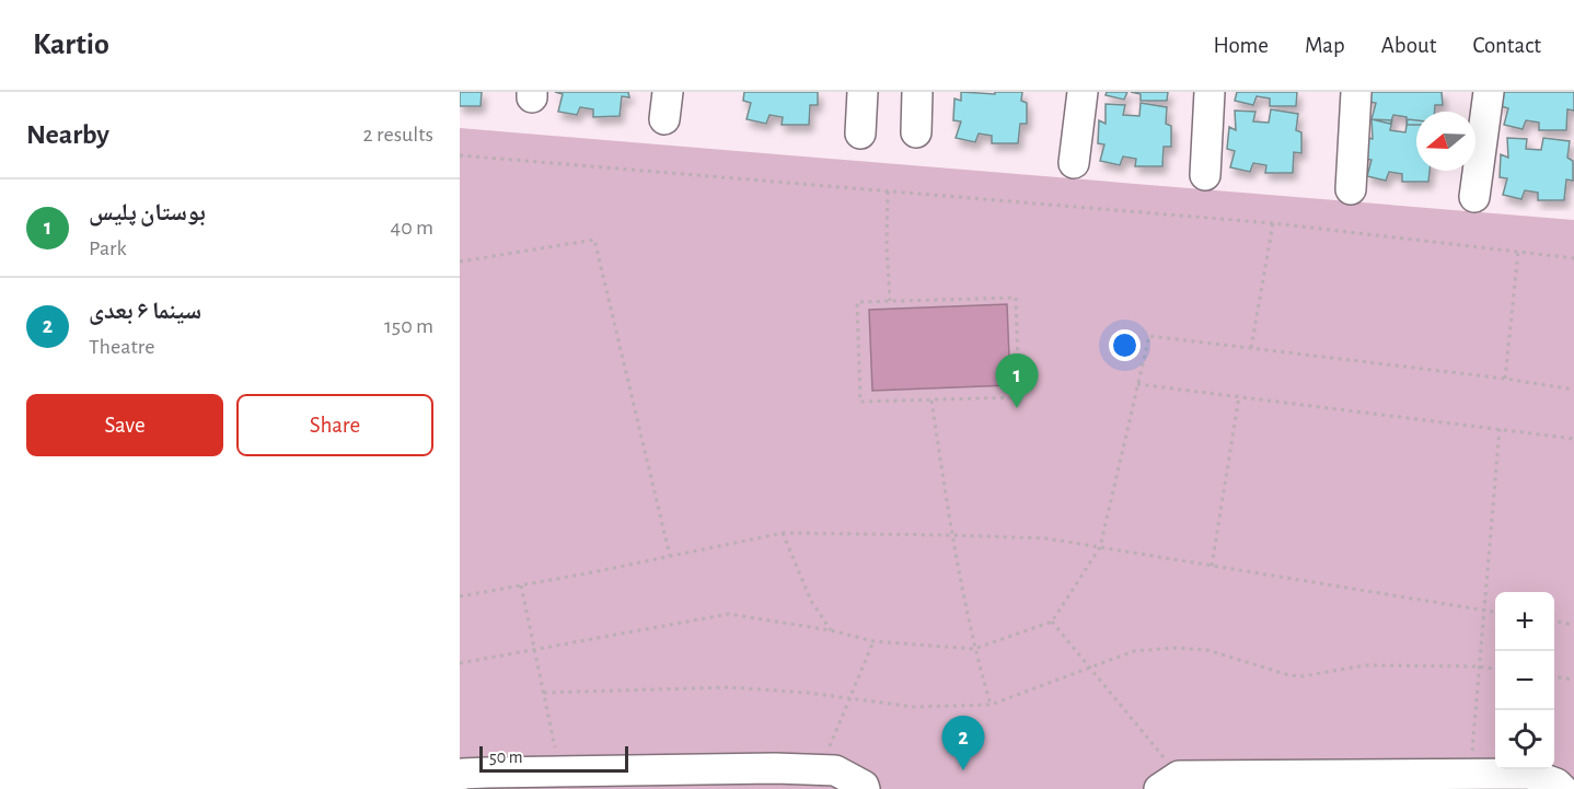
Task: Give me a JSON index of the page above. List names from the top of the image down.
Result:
{
  "scale_bar": "50 m",
  "north": "left",
  "page": {
    "header": "Kartio",
    "nav": [
      "Home",
      "Map",
      "About",
      "Contact"
    ],
    "heading": ["Nearby", "2 results"],
    "list": [
      {
        "mark": "1",
        "name": "بوستان پلیس",
        "note": "Park",
        "value": "40 m"
      },
      {
        "mark": "2",
        "name": "سینما ۶ بعدی",
        "note": "Theatre",
        "value": "150 m"
      }
    ],
    "pins": ["1", "2"],
    "buttons": ["Save", "Share"],
    "map_buttons": ["+", "−"],
    "scale": "50 m"
  }
}
